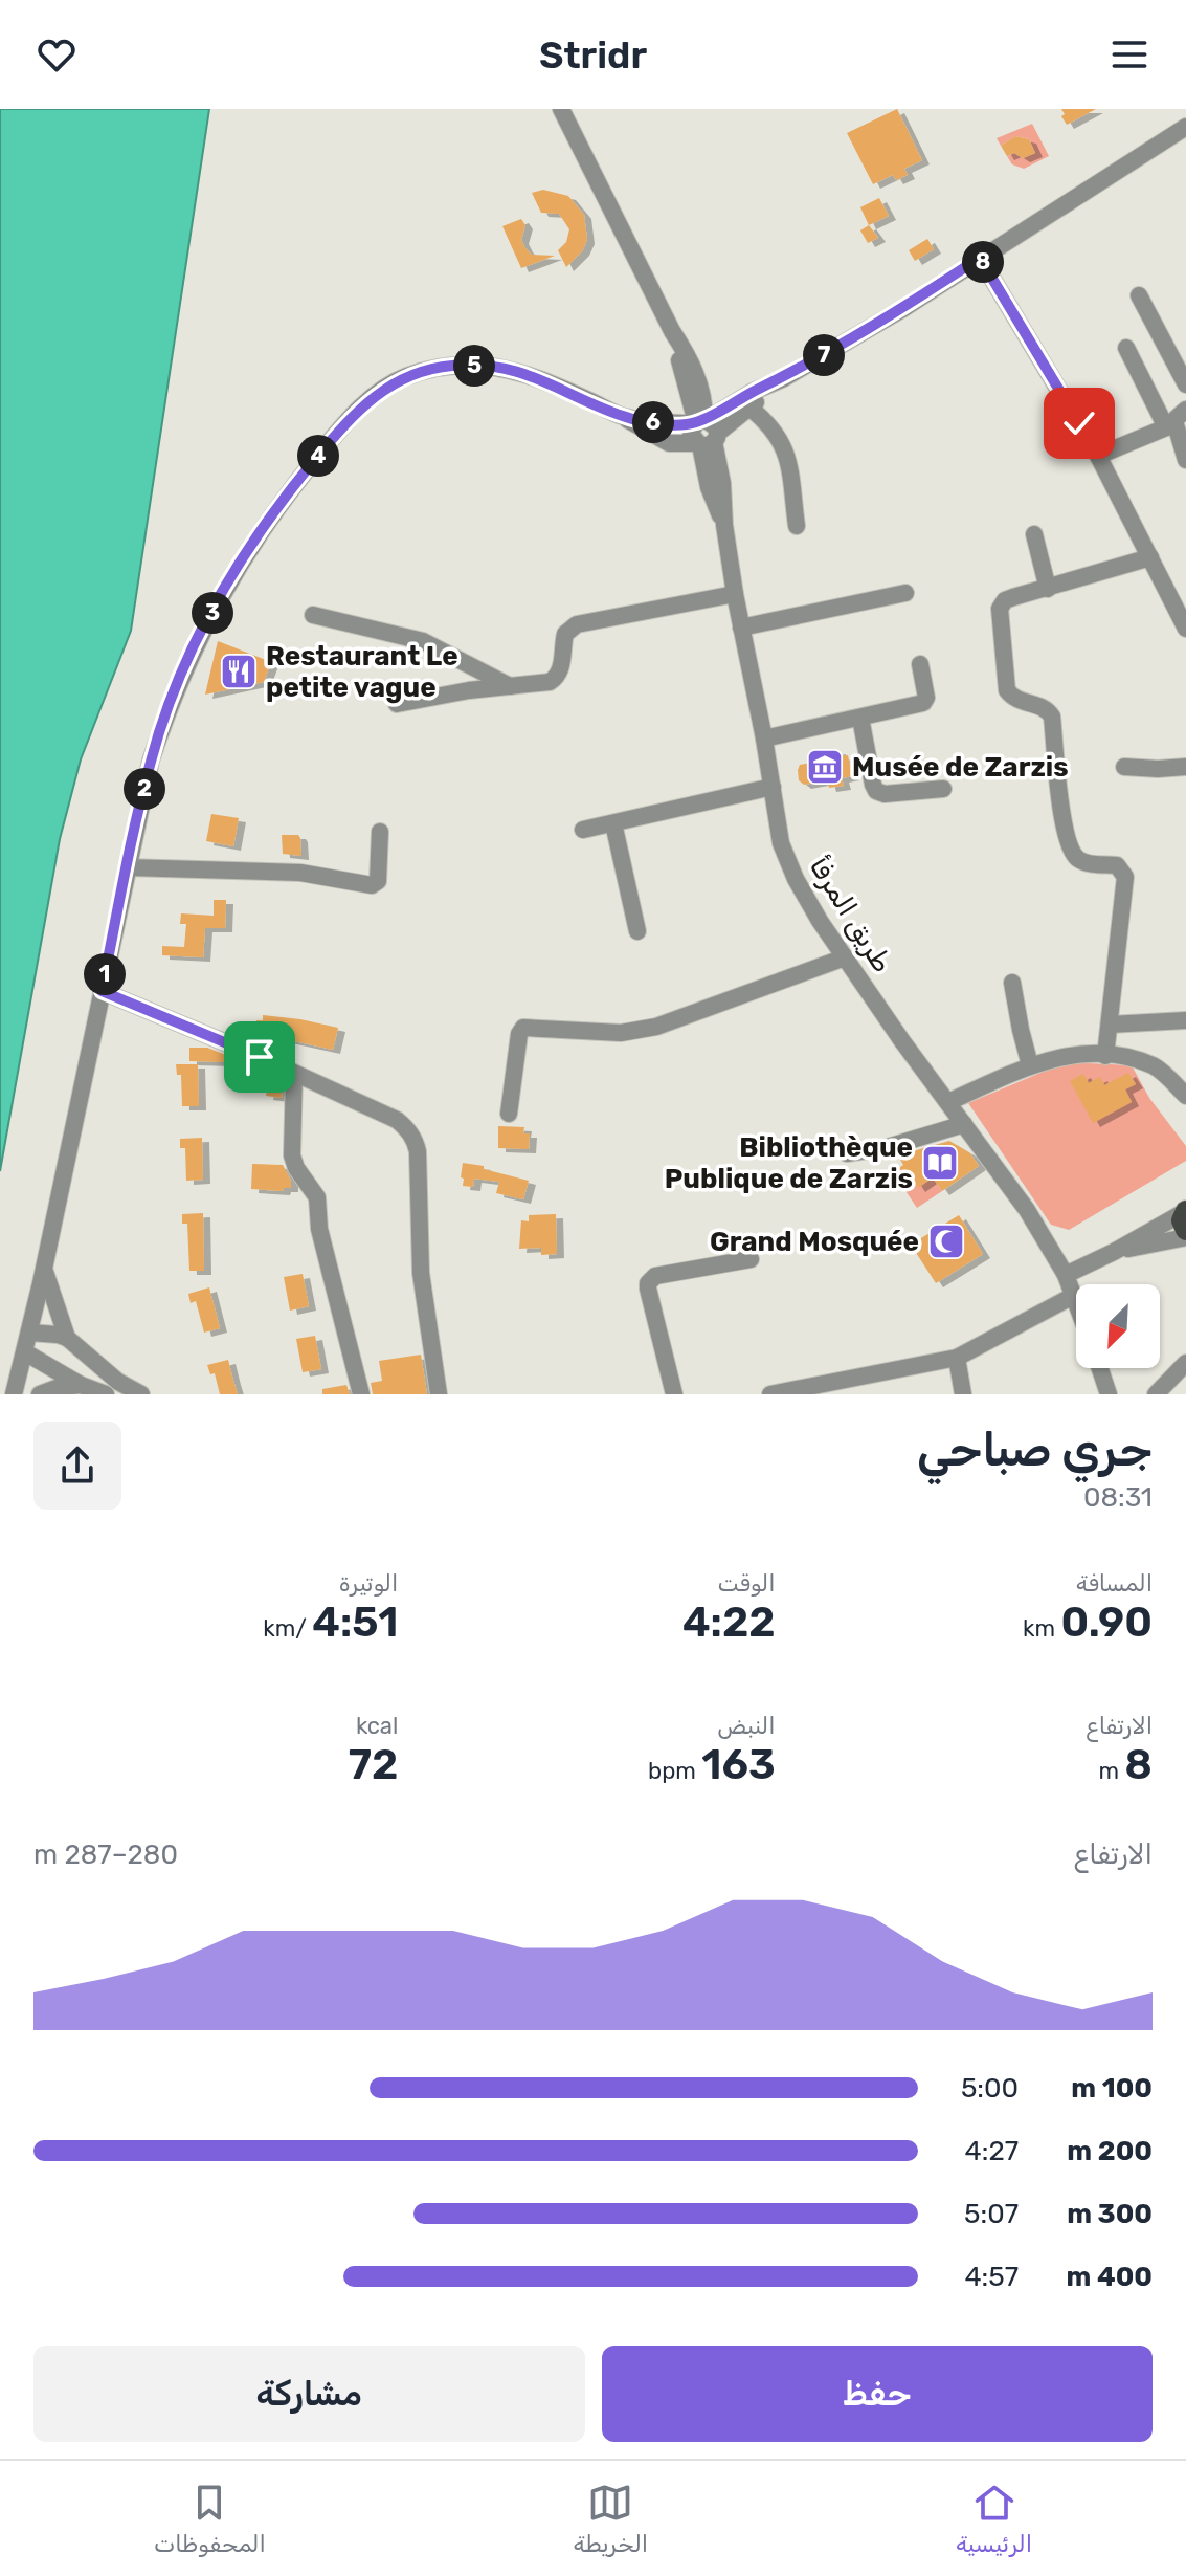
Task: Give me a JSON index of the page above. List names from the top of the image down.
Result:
{
  "streets": {
    "street": ["طريق المرفأ"]
  },
  "places": {
    "restaurant": ["Restaurant Le petite vague"],
    "museum": ["Musée de Zarzis"],
    "library": ["Bibliothèque Publique de Zarzis"],
    "mosque": ["Grand Mosquée"]
  },
  "north": "bottom left",
  "page": {
    "header": "Stridr",
    "pins": [
      "8",
      "7",
      "5",
      "6",
      "4",
      "3",
      "2",
      "1"
    ],
    "heading": ["جري صباحي", "08:31"],
    "stats": [
      ["المسافة", "0.90 km"],
      ["الوقت", "4:22"],
      ["الوتيرة", "4:51 /km"],
      ["الارتفاع", "8 m"],
      ["النبض", "163 bpm"],
      ["kcal", "72"]
    ],
    "chart": ["الارتفاع", "280–287 m"],
    "list": [
      {
        "name": "100 m",
        "note": "5:00"
      },
      {
        "name": "200 m",
        "note": "4:27"
      },
      {
        "name": "300 m",
        "note": "5:07"
      },
      {
        "name": "400 m",
        "note": "4:57"
      }
    ],
    "buttons": ["حفظ", "مشاركة"],
    "tabs": ["الرئيسية", "الخريطة", "المحفوظات"]
  }
}
